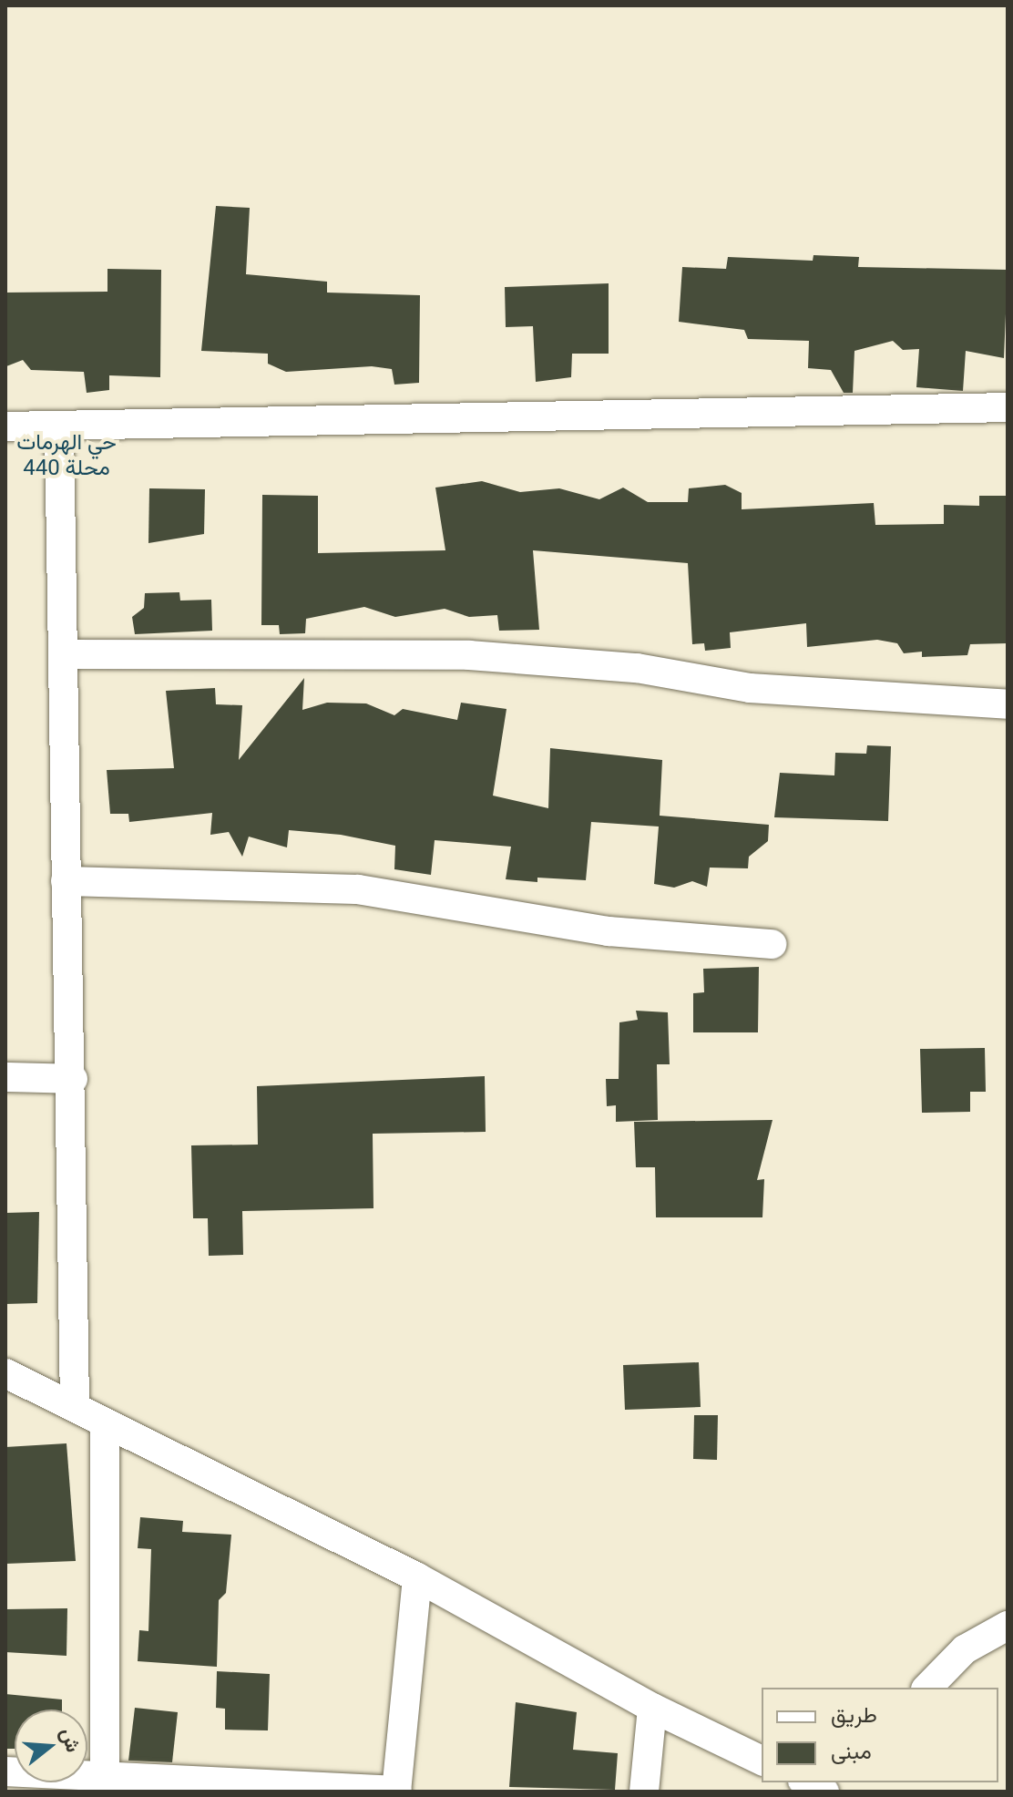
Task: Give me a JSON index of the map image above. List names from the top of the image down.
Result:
{
  "districts": ["حي الهرمات محلة 440"],
  "legend": ["طريق", "مبنى"],
  "north": "right"
}
